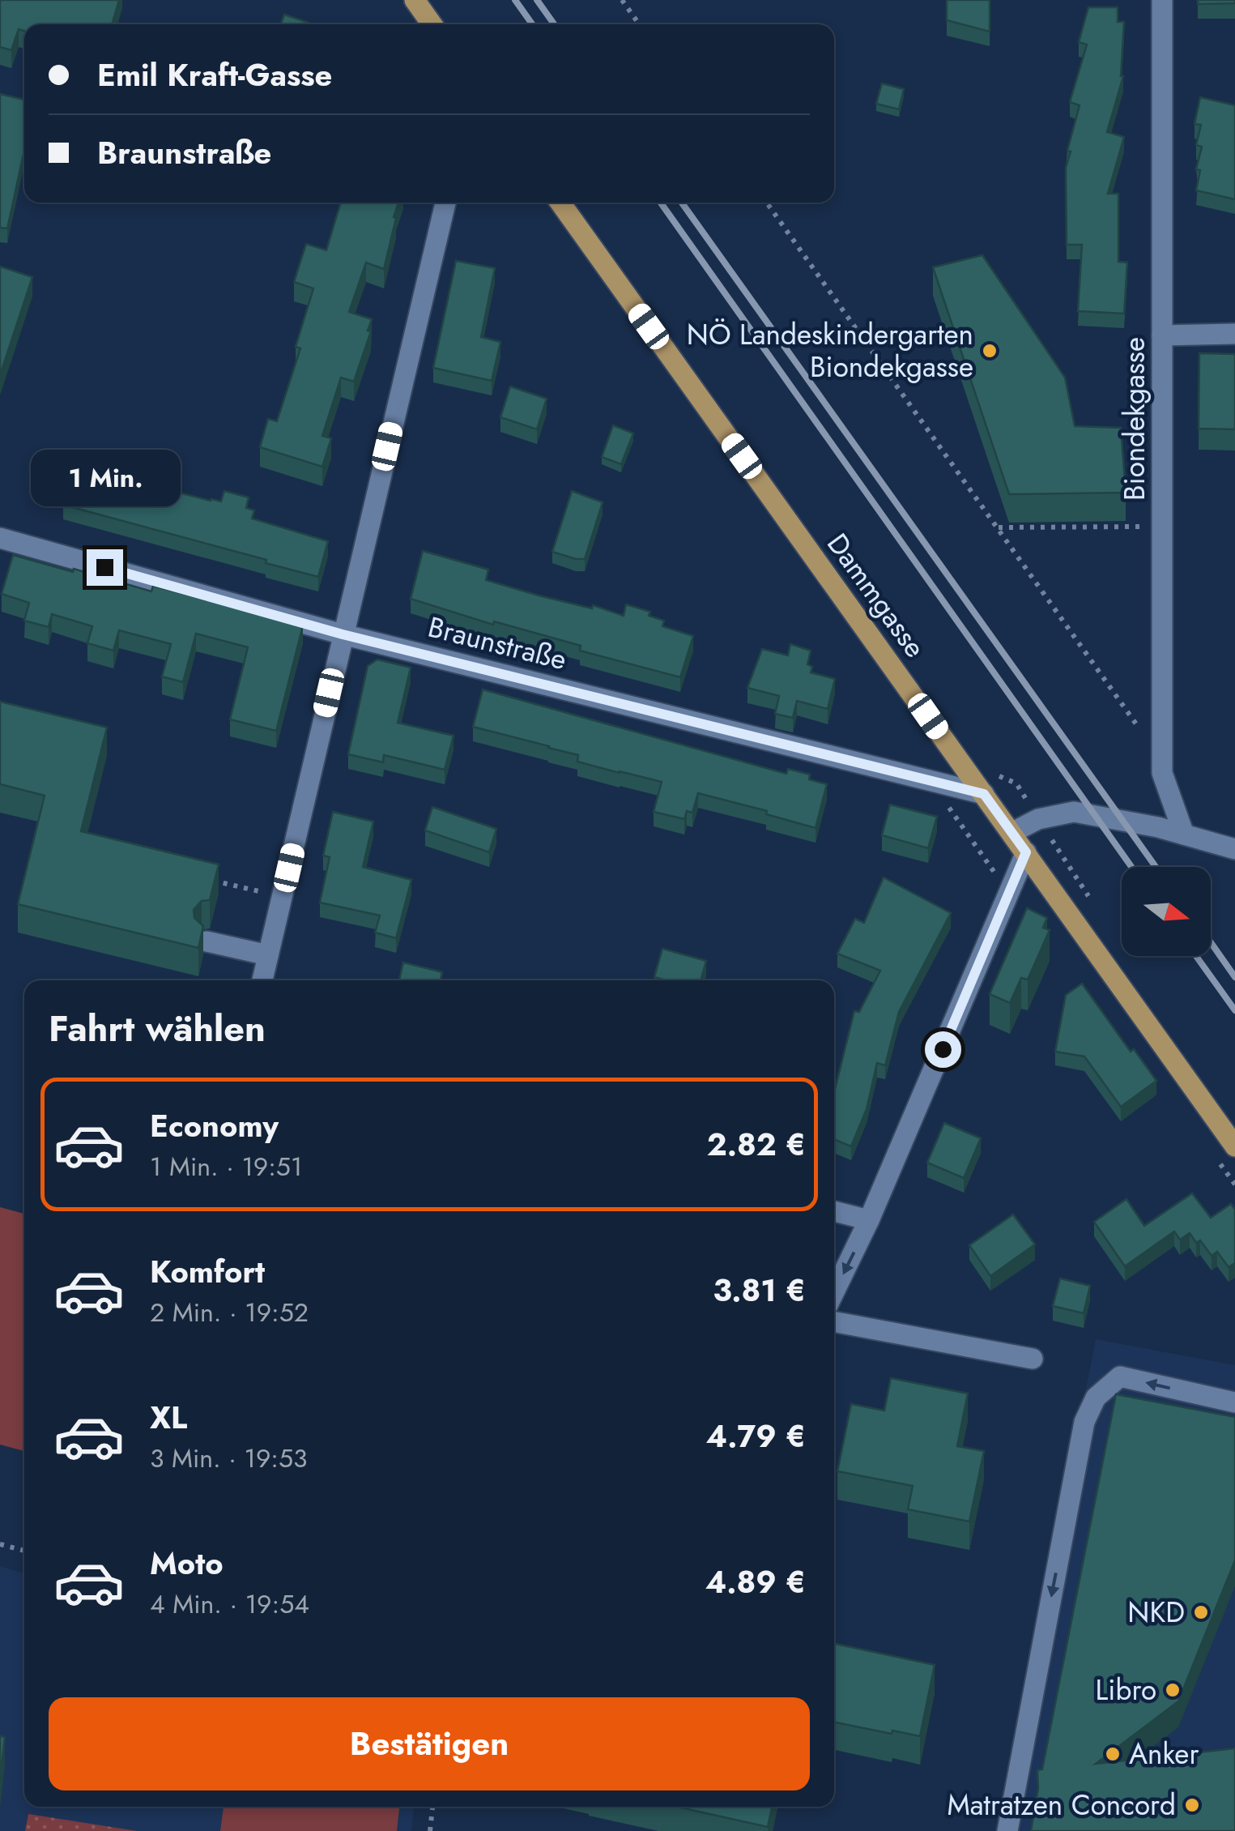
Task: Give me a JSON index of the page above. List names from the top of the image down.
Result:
{
  "streets": {
    "main road": ["Dammgasse"],
    "street": ["Biondekgasse", "Braunstraße"]
  },
  "crossings": [
    ["Dammgasse", "Braunstraße"]
  ],
  "places": [
    "NÖ Landeskindergarten Biondekgasse",
    "NKD",
    "Libro",
    "Anker",
    "Matratzen Concord"
  ],
  "north": "right",
  "page": {
    "banner": ["Emil Kraft-Gasse", "Braunstraße"],
    "bubble": "1 Min.",
    "heading": "Fahrt wählen",
    "list": [
      {
        "name": "Economy",
        "note": "1 Min. · 19:51",
        "value": "2.82 €"
      },
      {
        "name": "Komfort",
        "note": "2 Min. · 19:52",
        "value": "3.81 €"
      },
      {
        "name": "XL",
        "note": "3 Min. · 19:53",
        "value": "4.79 €"
      },
      {
        "name": "Moto",
        "note": "4 Min. · 19:54",
        "value": "4.89 €"
      }
    ],
    "buttons": "Bestätigen"
  }
}
